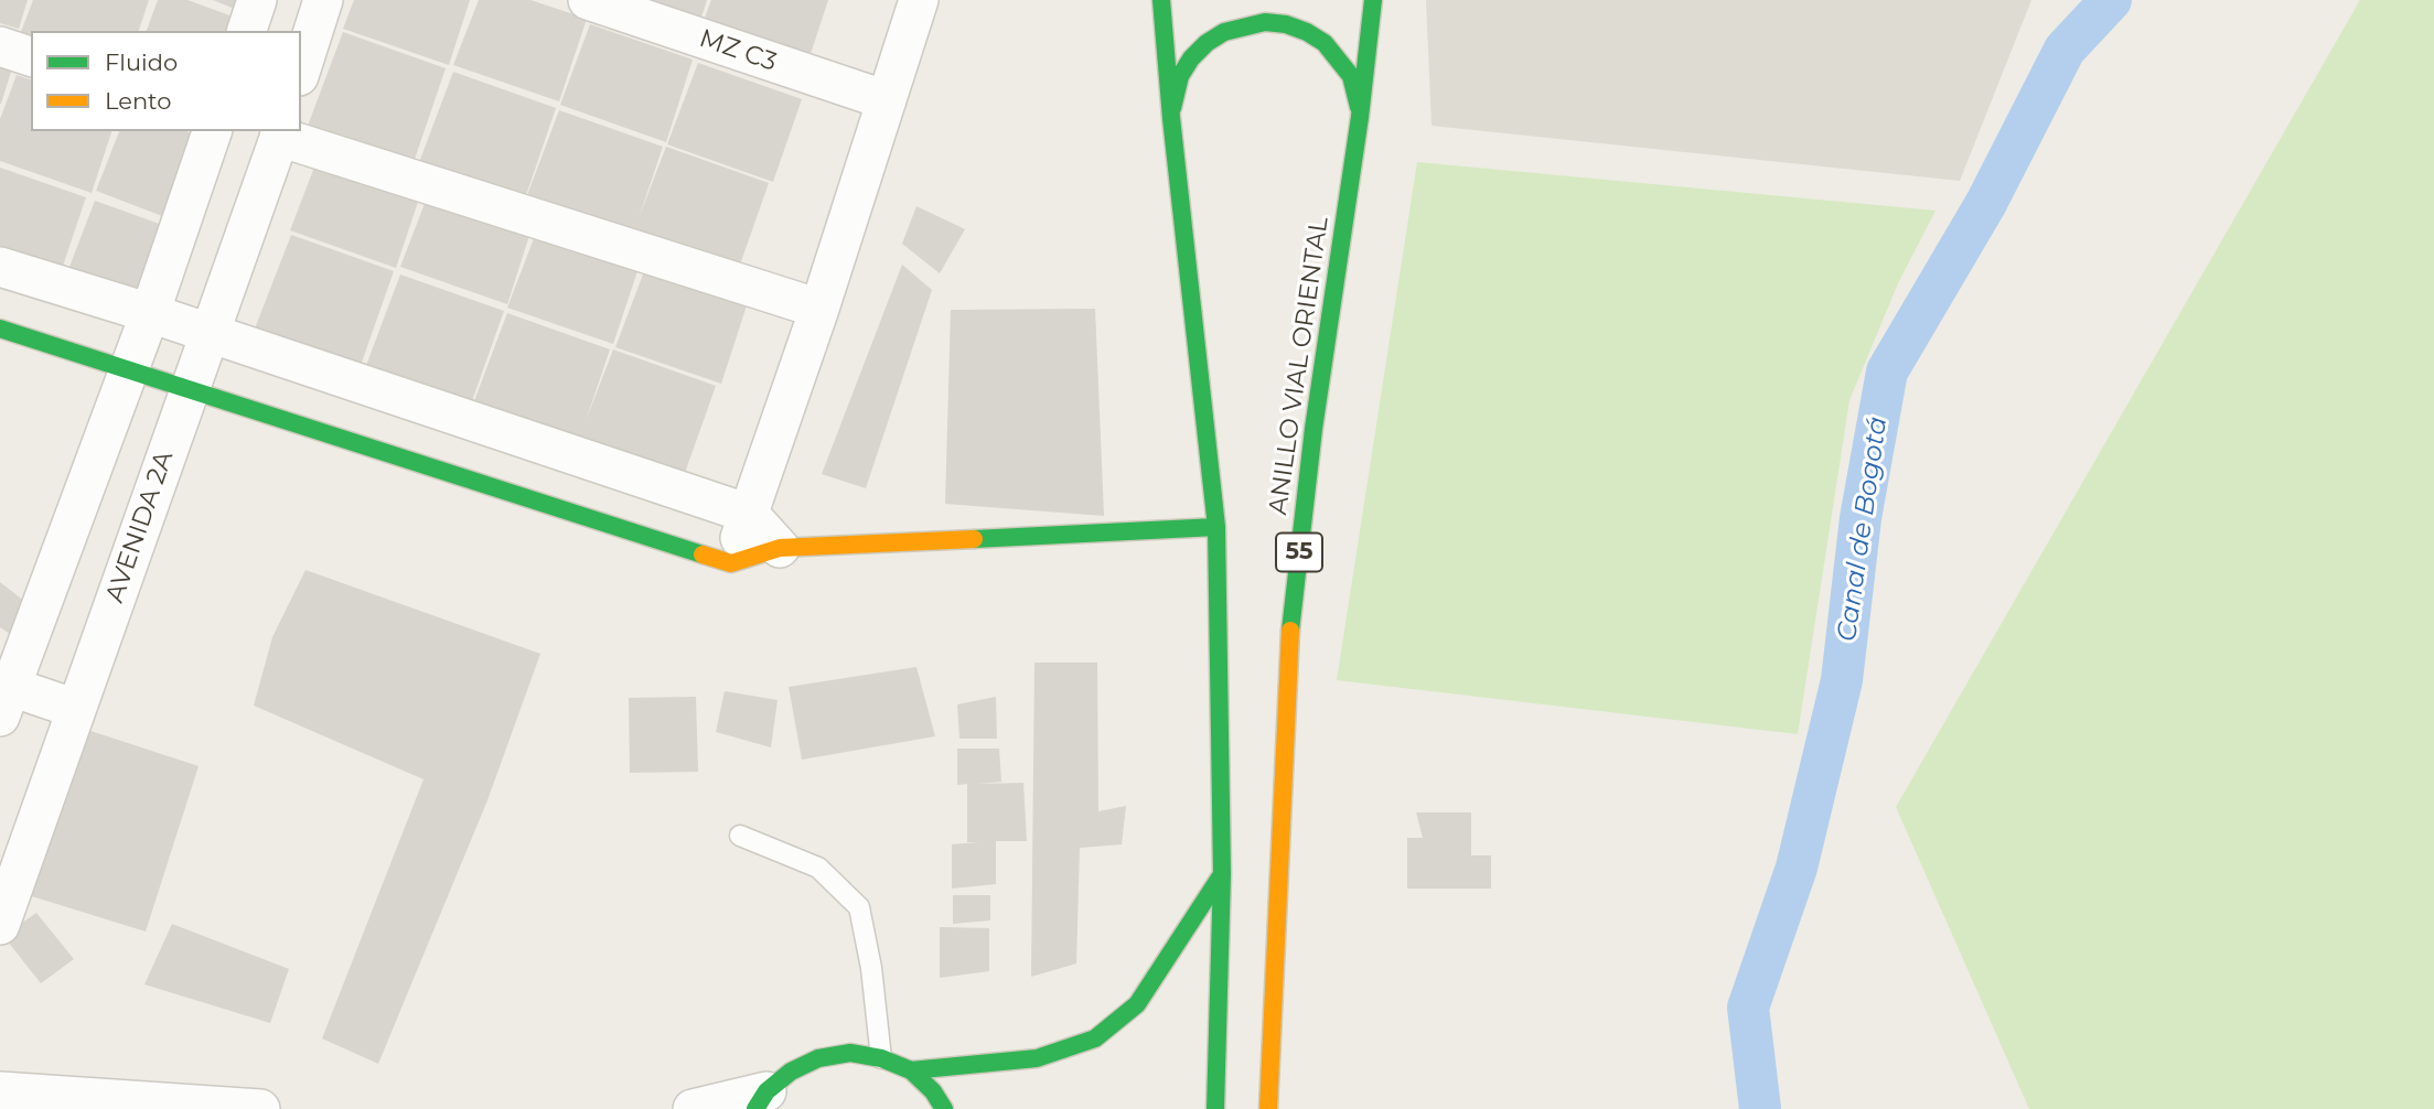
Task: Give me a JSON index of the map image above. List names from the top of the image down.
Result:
{
  "streets": {
    "main road": ["ANILLO VIAL ORIENTAL", "55"],
    "street": ["MZ C3", "AVENIDA 2A"]
  },
  "water": ["Canal de Bogotá"],
  "legend": ["Fluido", "Lento"]
}
